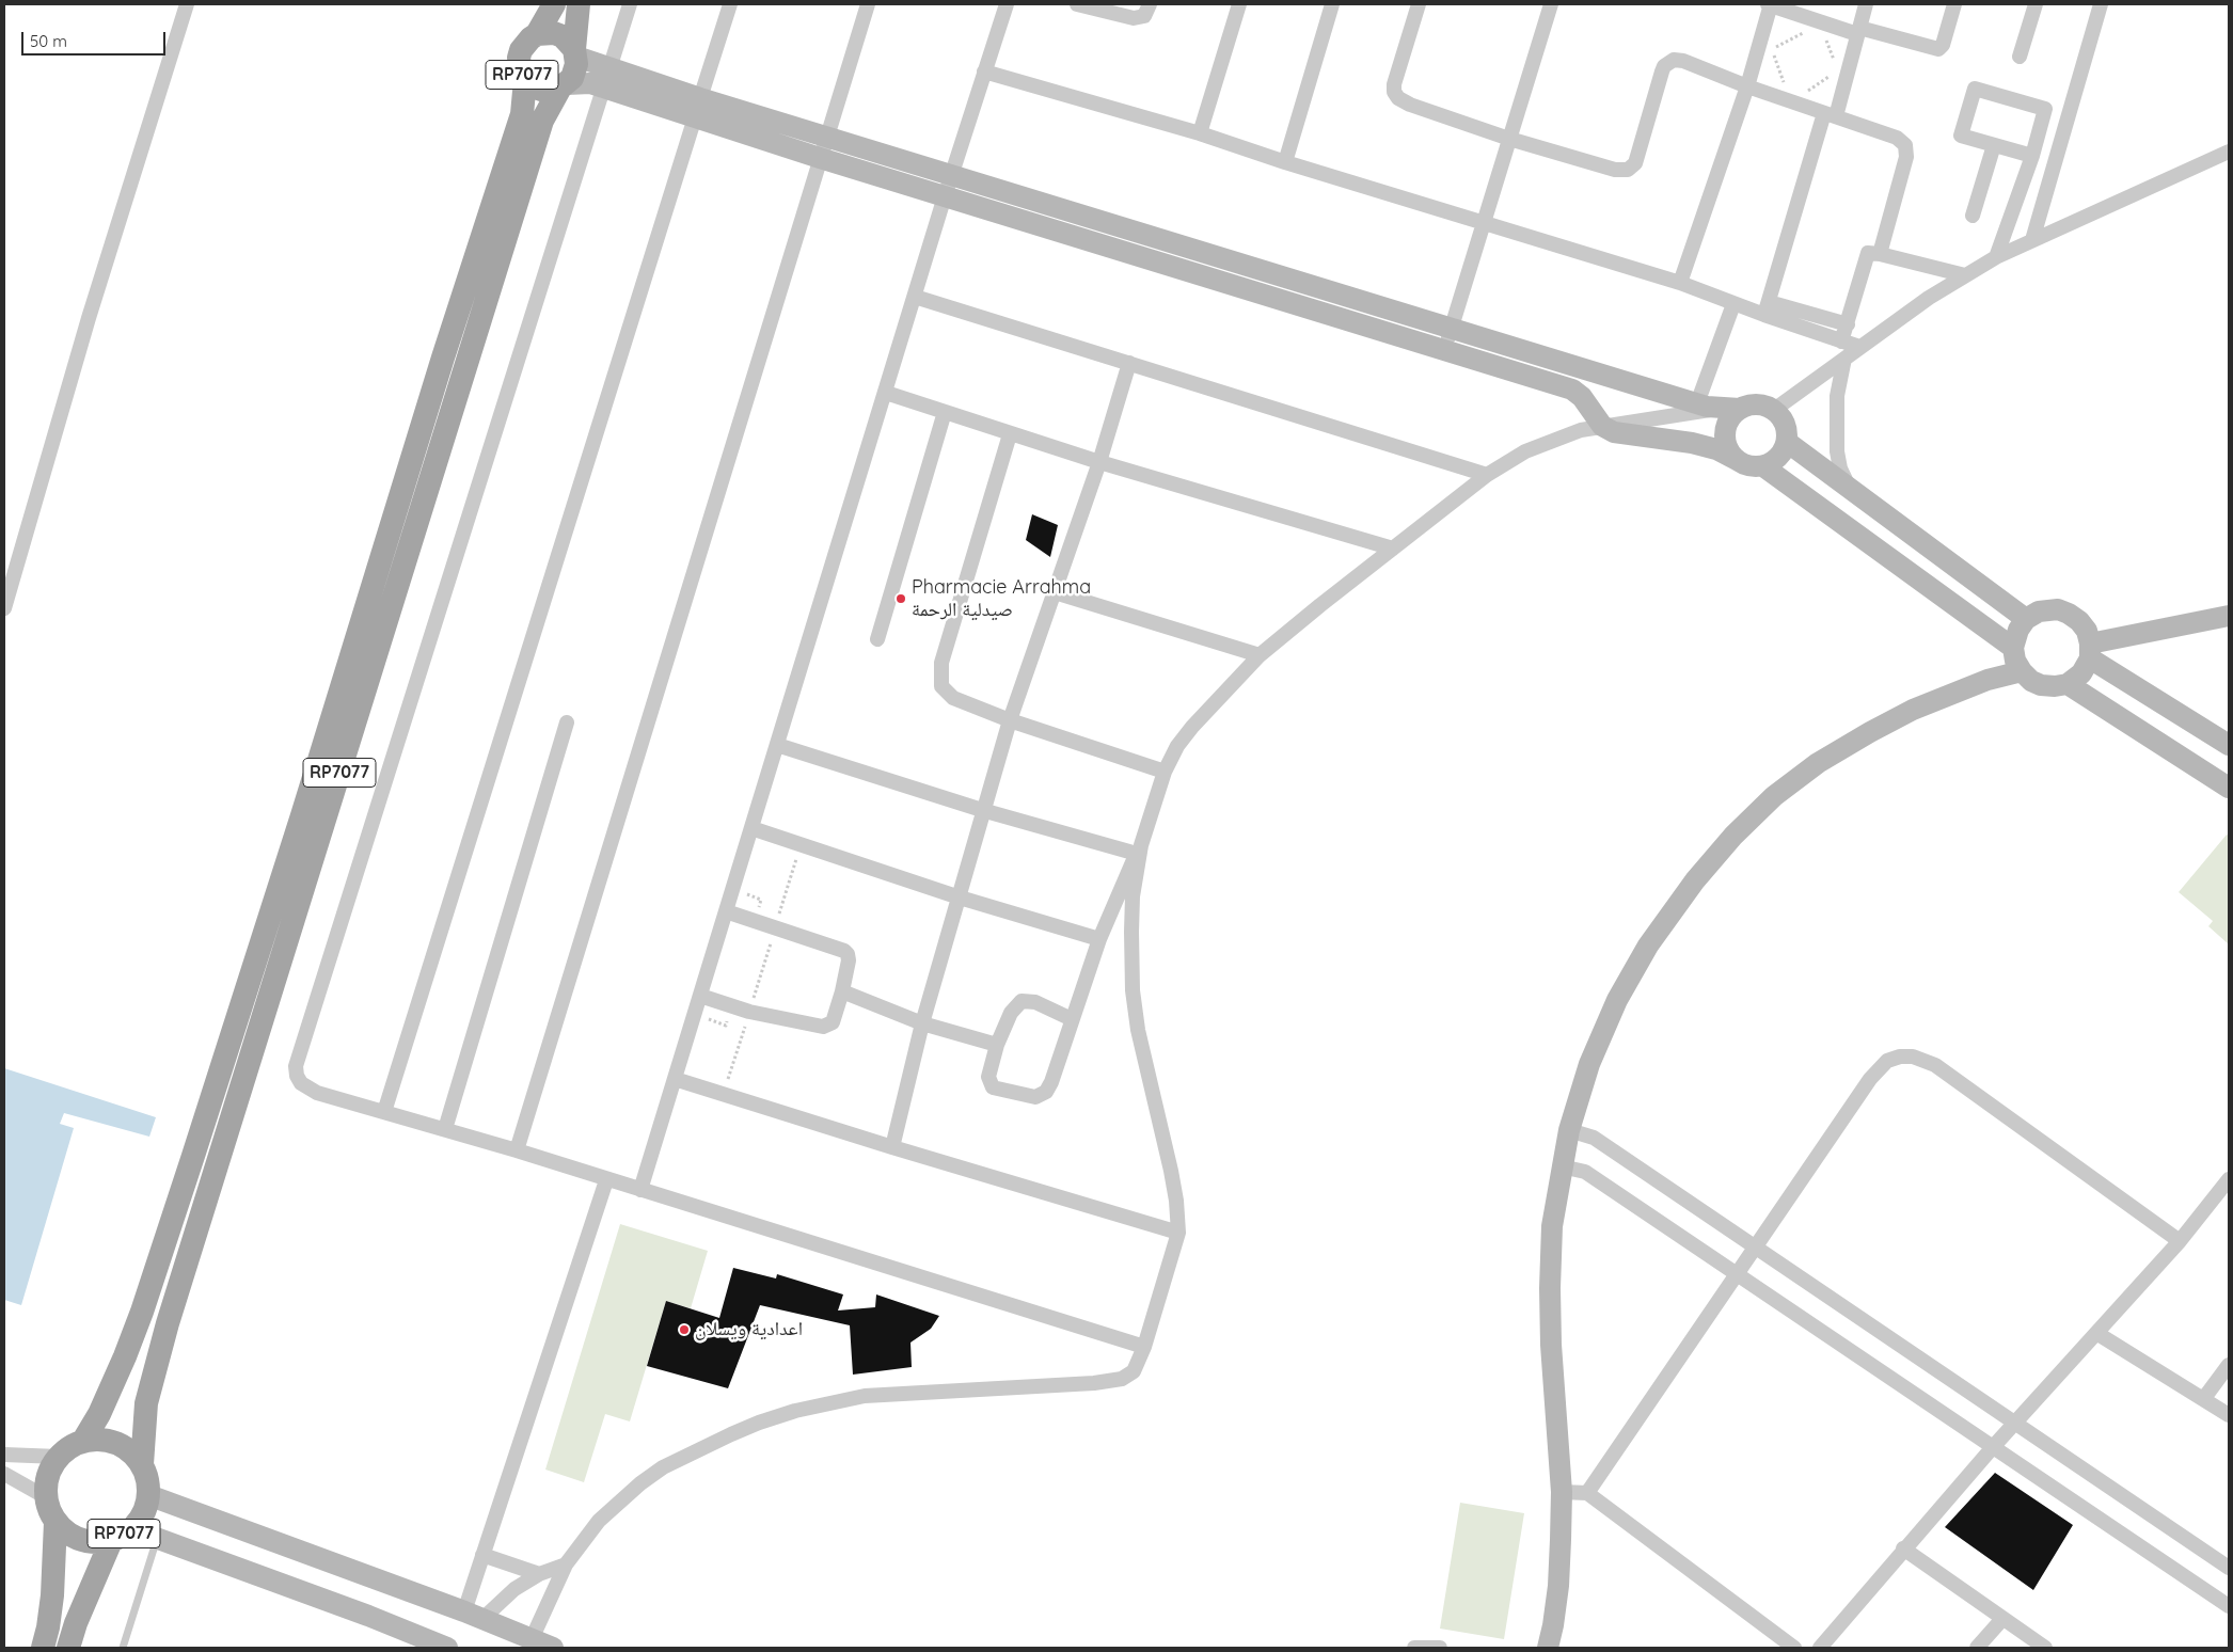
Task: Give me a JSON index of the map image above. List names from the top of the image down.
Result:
{
  "streets": {
    "main road": ["RP7077"]
  },
  "places": ["Pharmacie Arrahma صيدلية الرحمة", "اعدادية ويسلان"],
  "scale_bar": "50 m"
}
